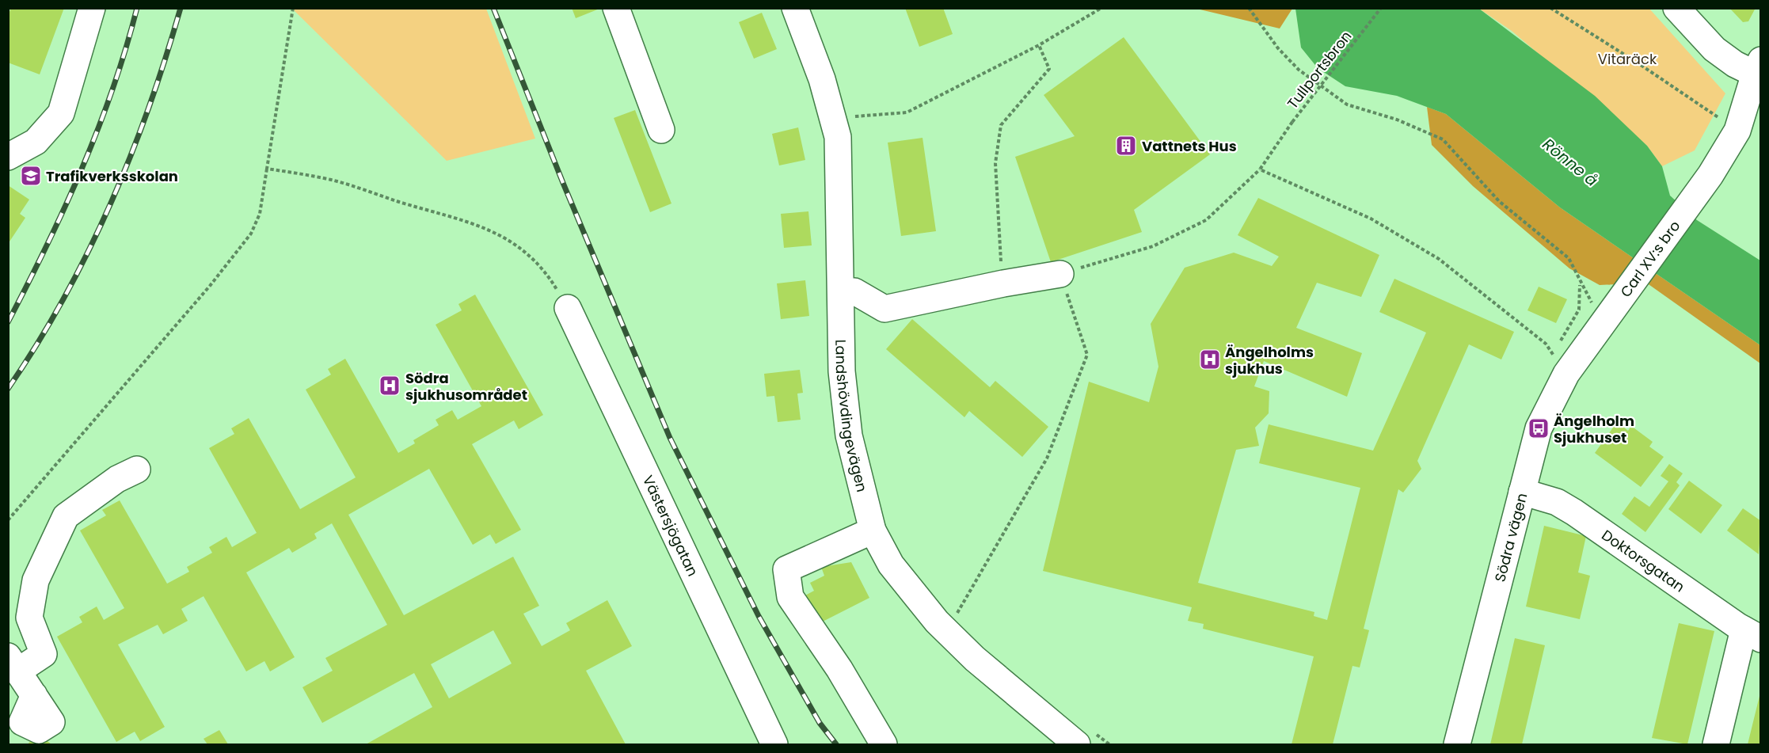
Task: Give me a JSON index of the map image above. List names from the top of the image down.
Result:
{
  "streets": {
    "street": [
      "Carl XV:s bro",
      "Landshövdingevägen",
      "Västersjögatan",
      "Södra vägen",
      "Doktorsgatan"
    ],
    "path": ["Tullportsbron"]
  },
  "crossings": [
    ["Carl XV:s bro", "Södra vägen"],
    ["Södra vägen", "Doktorsgatan"]
  ],
  "water": ["Rönne å"],
  "parks": ["Vitaräck"],
  "places": {
    "building": ["Vattnets Hus"],
    "school or university": ["Trafikverksskolan"],
    "hospital": ["Ängelholms sjukhus", "Södra sjukhusområdet"],
    "bus stop": ["Ängelholm Sjukhuset"]
  }
}
